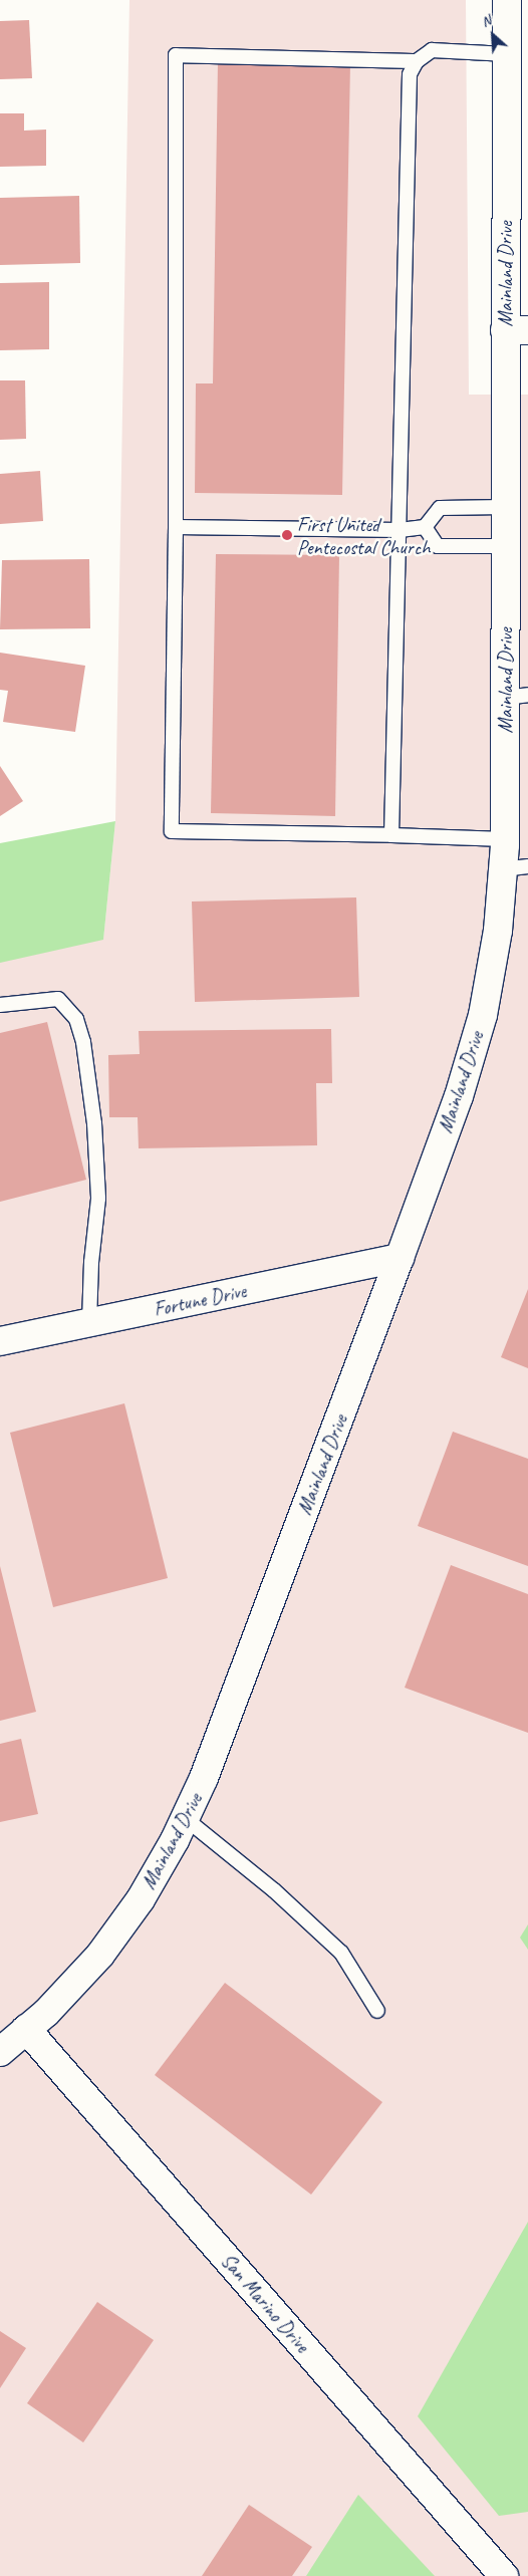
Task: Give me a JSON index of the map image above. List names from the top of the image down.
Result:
{
  "streets": {
    "main road": ["Mainland Drive", "Fortune Drive", "San Marino Drive"]
  },
  "crossings": [
    ["Mainland Drive", "Fortune Drive"],
    ["Mainland Drive", "San Marino Drive"]
  ],
  "places": ["First United Pentecostal Church"],
  "north": "top left"
}
